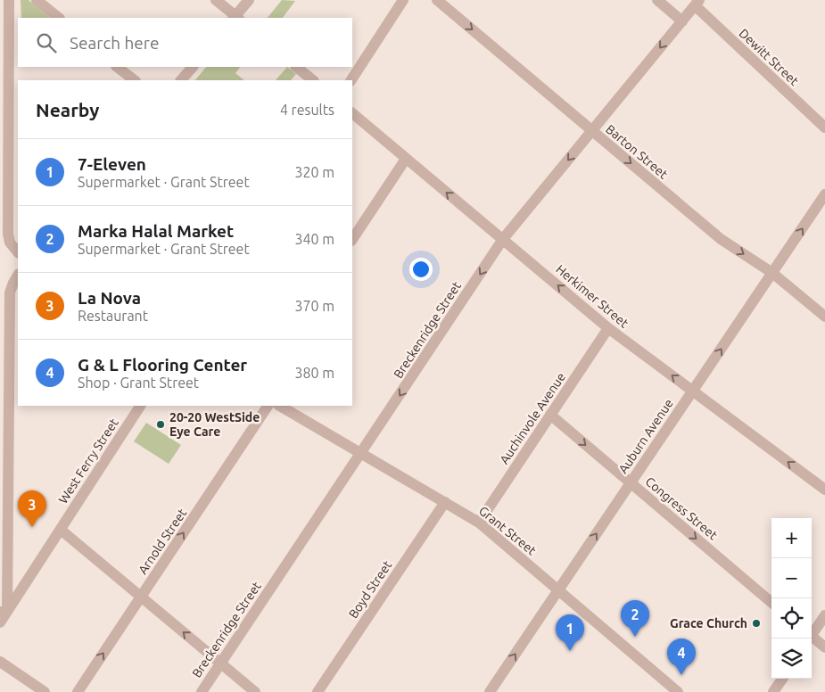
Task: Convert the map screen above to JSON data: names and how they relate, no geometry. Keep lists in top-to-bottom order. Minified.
{"streets":{"street":["Dewitt Street","Barton Street","Herkimer Street","Breckenridge Street","Auchinvole Avenue","Auburn Avenue","West Ferry Street","Congress Street","Grant Street","Arnold Street","Boyd Street"]},"crossings":[["Dewitt Street","Breckenridge Street"],["Barton Street","Breckenridge Street"],["Barton Street","Auburn Avenue"],["Herkimer Street","Breckenridge Street"],["Herkimer Street","Auchinvole Avenue"],["Herkimer Street","Auburn Avenue"],["Breckenridge Street","Grant Street"],["Auchinvole Avenue","Congress Street"],["Auchinvole Avenue","Grant Street"],["Auburn Avenue","Congress Street"],["Auburn Avenue","Grant Street"],["Grant Street","Boyd Street"]],"one_way":["Barton Street","Herkimer Street","Breckenridge Street","Auburn Avenue","Congress Street","Arnold Street"],"places":["20-20 WestSide Eye Care","Grace Church"],"page":{"search":"Search here","heading":["Nearby","4 results"],"list":[{"mark":"1","name":"7-Eleven","note":"Supermarket · Grant Street","value":"320 m"},{"mark":"2","name":"Marka Halal Market","note":"Supermarket · Grant Street","value":"340 m"},{"mark":"3","name":"La Nova","note":"Restaurant","value":"370 m"},{"mark":"4","name":"G & L Flooring Center","note":"Shop · Grant Street","value":"380 m"}],"pins":["3","2","1","4"],"map_buttons":["+","−"]}}
